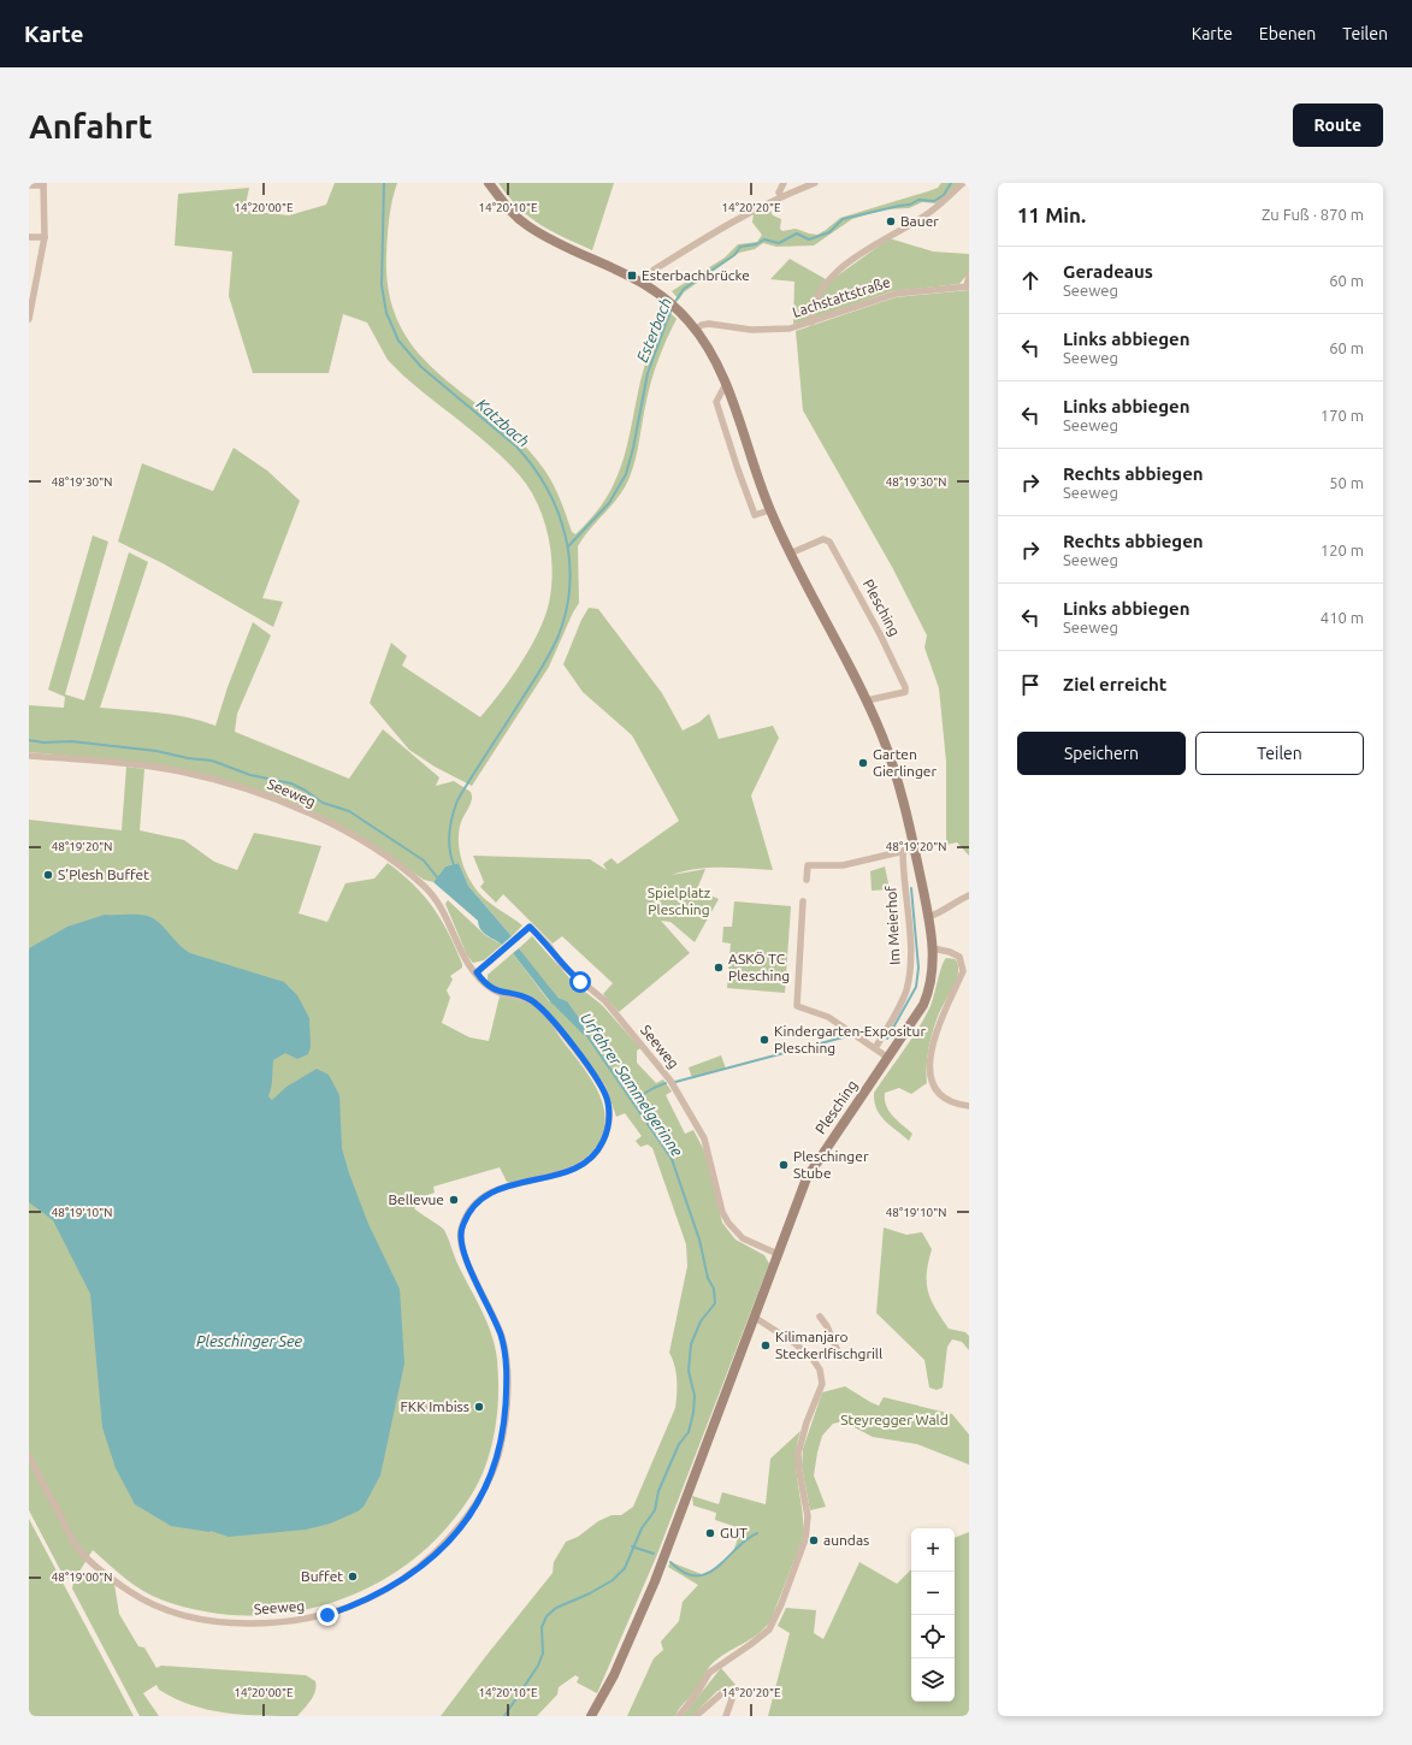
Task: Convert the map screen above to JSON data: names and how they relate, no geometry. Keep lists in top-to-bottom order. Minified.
{"streets":{"main road":["Plesching"],"street":["Lachstattstraße","Seeweg","Im Meierhof"]},"crossings":[["Lachstattstraße","Plesching"],["Plesching","Seeweg"]],"water":["Esterbach","Katzbach","Urfahrer Sammelgerinne","Pleschinger See"],"parks":["Spielplatz Plesching","Steyregger Wald"],"places":{"other":["Bauer","Garten Gierlinger","S'Plesh Buffet","ASKÖ TC Plesching","Kindergarten-Expositur Plesching","Pleschinger Stube","Bellevue","Kilimanjaro Steckerlfischgrill","FKK Imbiss","GUT","aundas","Buffet"],"transit":["Esterbachbrücke"]},"page":{"header":"Karte","nav":["Karte","Ebenen","Teilen"],"buttons":["Route",["Speichern","Teilen"]],"title":"Anfahrt","heading":["11 Min.","Zu Fuß · 870 m"],"list":[["Geradeaus","Seeweg","60 m"],["Links abbiegen","Seeweg","60 m"],["Links abbiegen","Seeweg","170 m"],["Rechts abbiegen","Seeweg","50 m"],["Rechts abbiegen","Seeweg","120 m"],["Links abbiegen","Seeweg","410 m"],"Ziel erreicht"],"map_buttons":["+","−"]},"coordinates":["14°20'00\"E","14°20'10\"E","14°20'20\"E","48°19'30\"N","48°19'20\"N","48°19'10\"N","48°19'00\"N"]}
